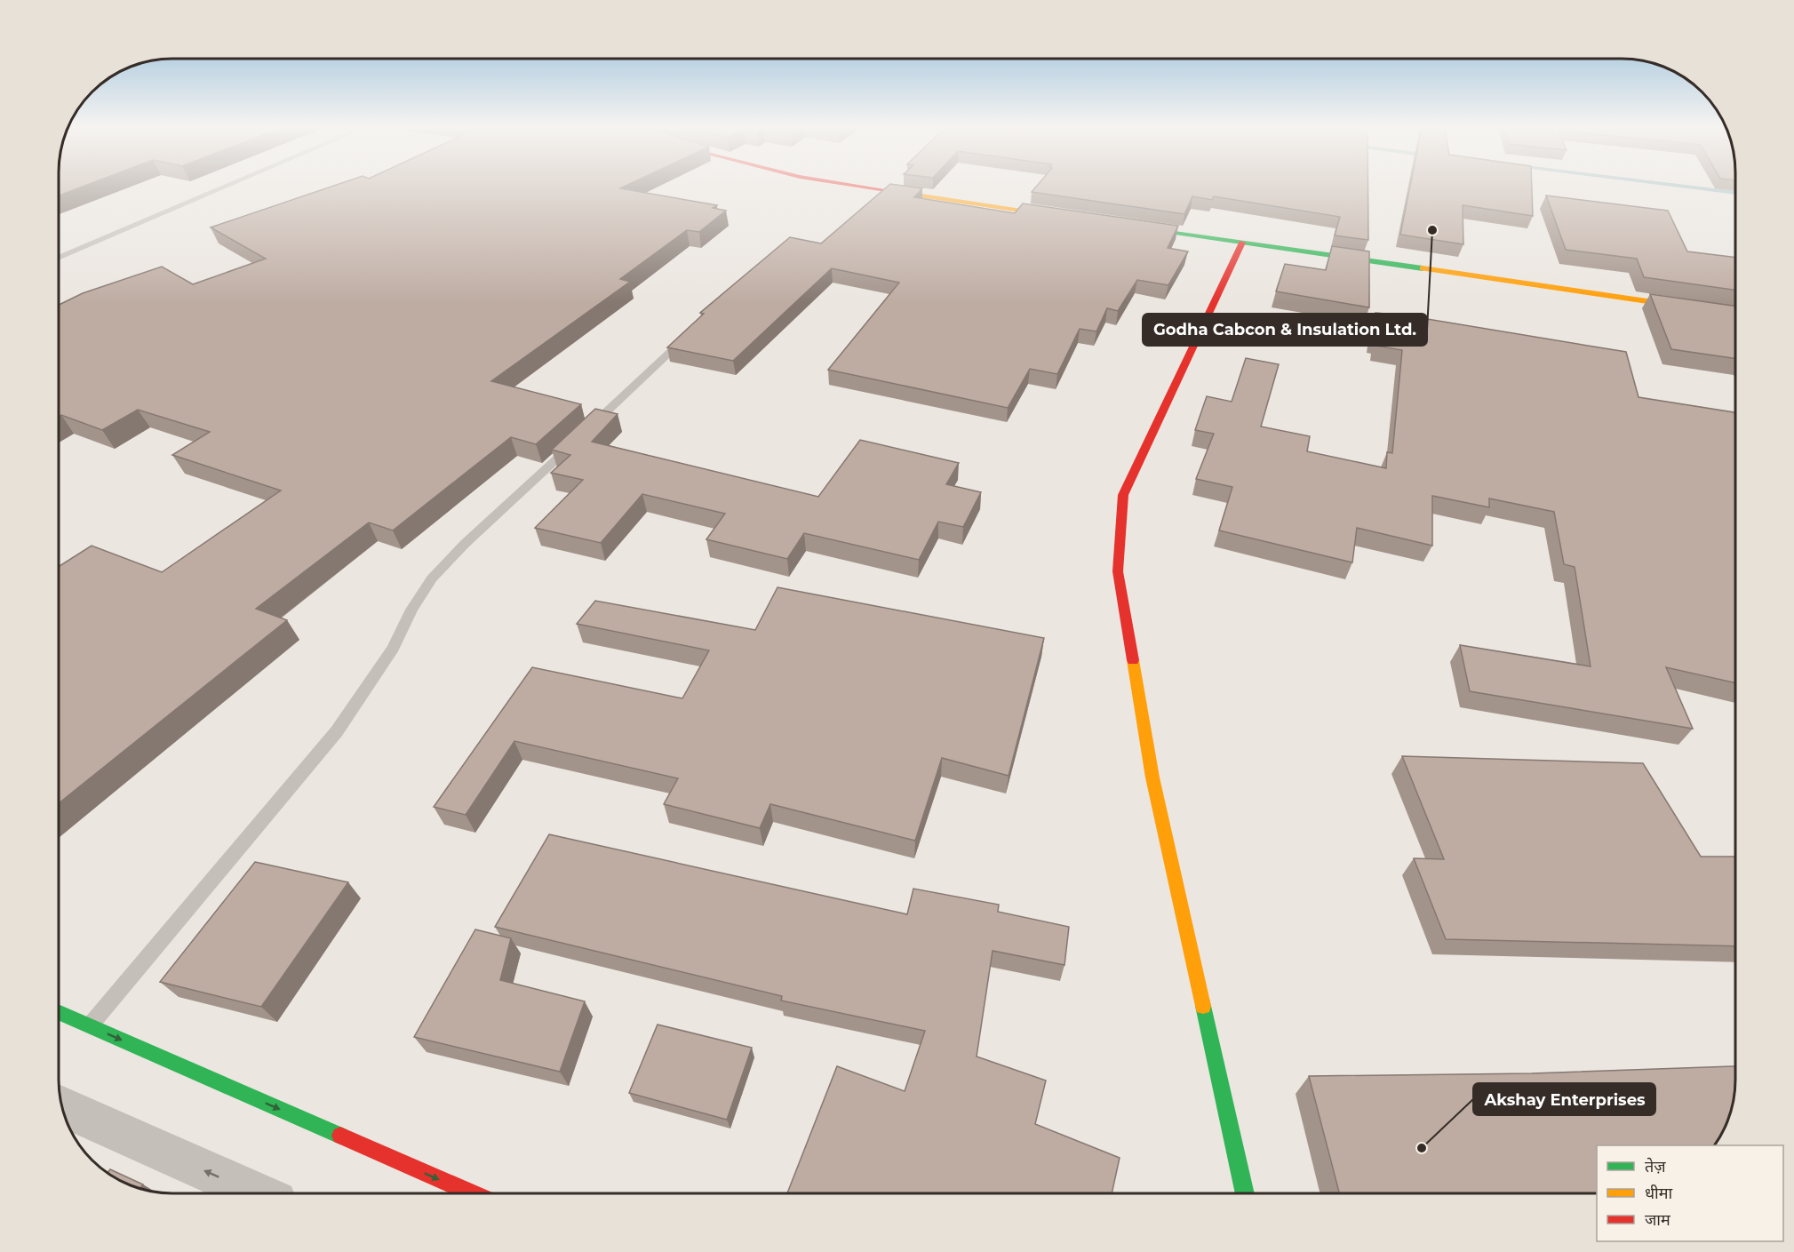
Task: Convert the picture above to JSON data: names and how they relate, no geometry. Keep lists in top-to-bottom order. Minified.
{"places":["Godha Cabcon & Insulation Ltd.","Akshay Enterprises"],"legend":["तेज़","धीमा","जाम"]}
